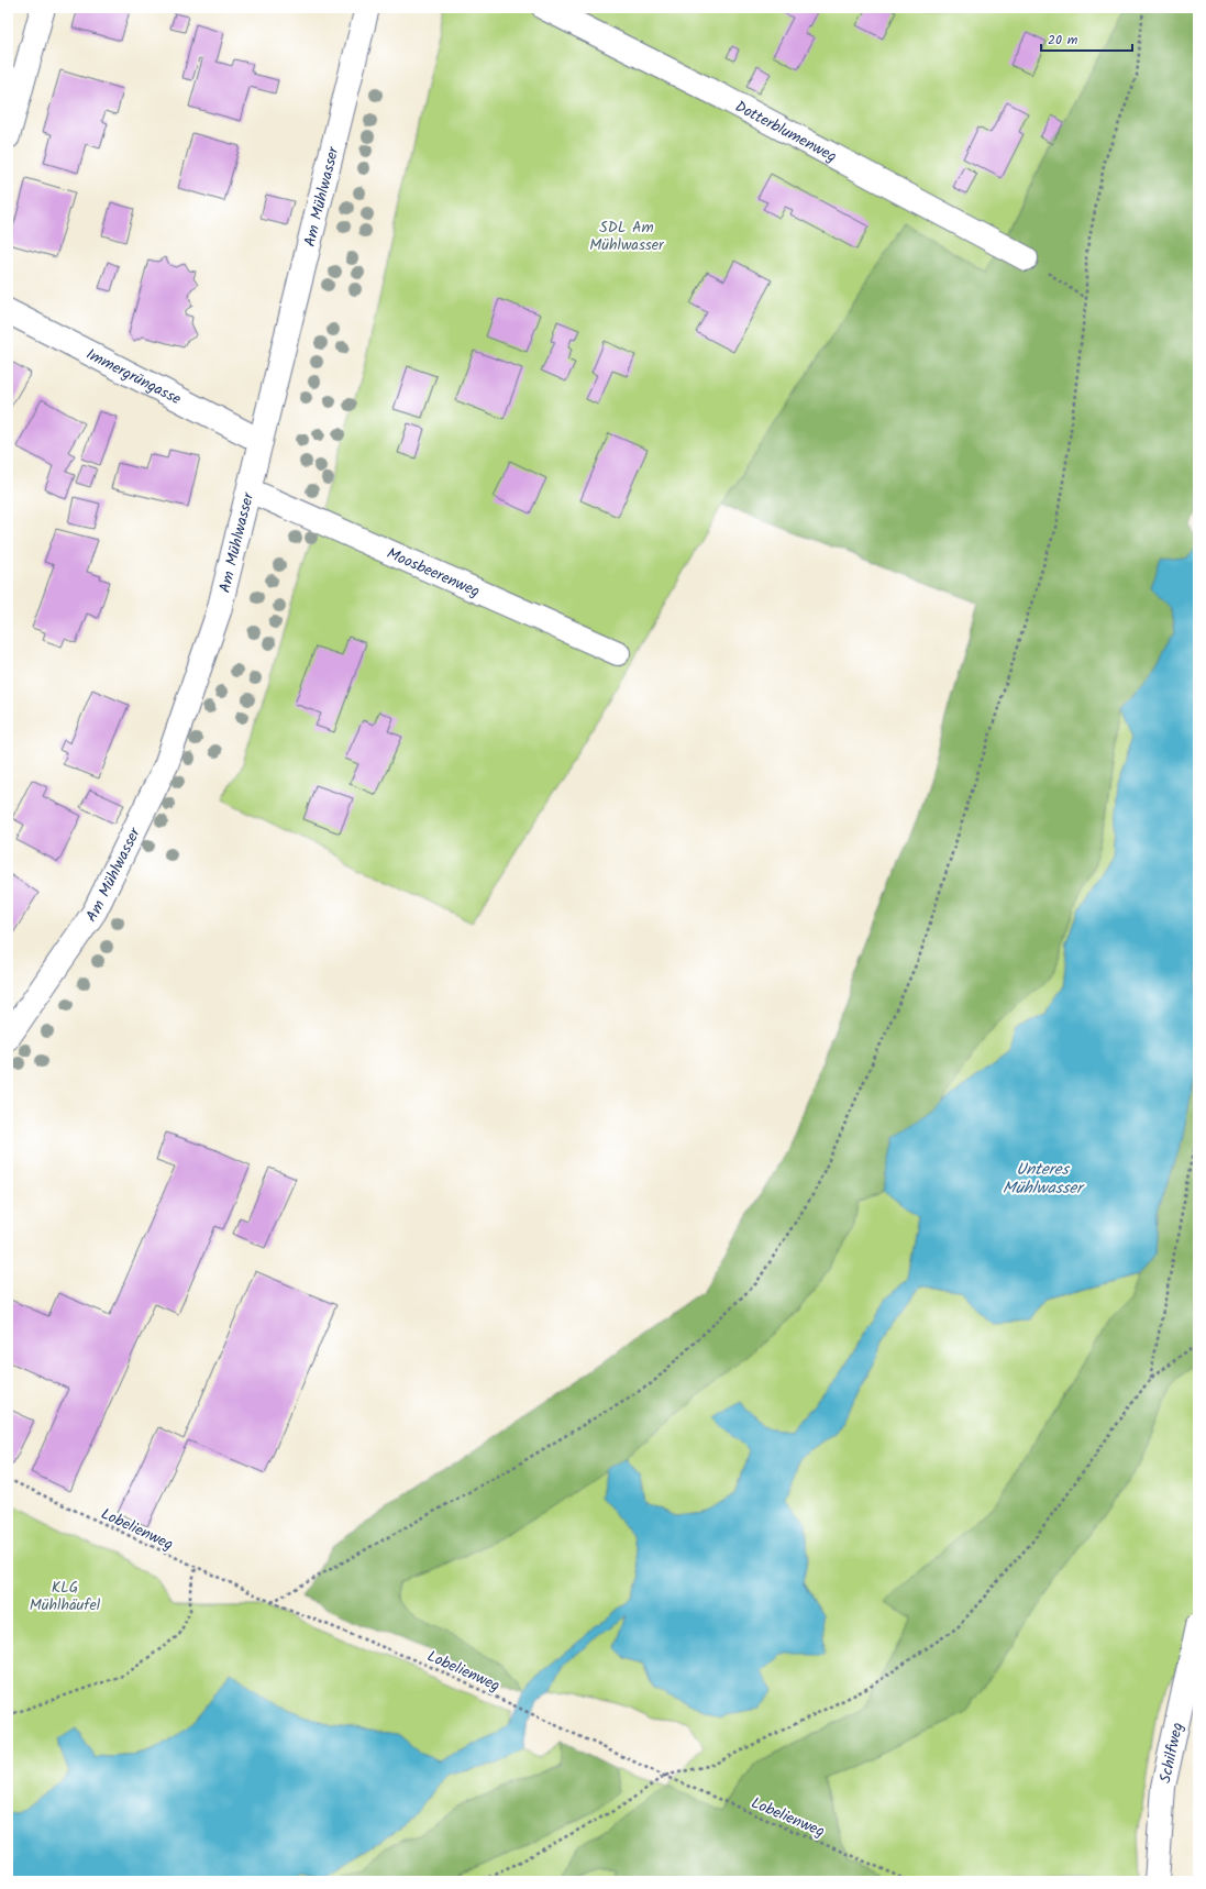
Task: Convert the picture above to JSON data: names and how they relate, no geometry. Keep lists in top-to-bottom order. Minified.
{"streets":{"street":["Dotterblumenweg","Am Mühlwasser","Immergrüngasse","Moosbeerenweg","Schilfweg"],"path":["Lobelienweg"]},"crossings":[["Am Mühlwasser","Immergrüngasse"],["Am Mühlwasser","Moosbeerenweg"]],"water":["Unteres Mühlwasser"],"parks":["SDL Am Mühlwasser","KLG Mühlhäufel"],"scale_bar":"20 m"}
